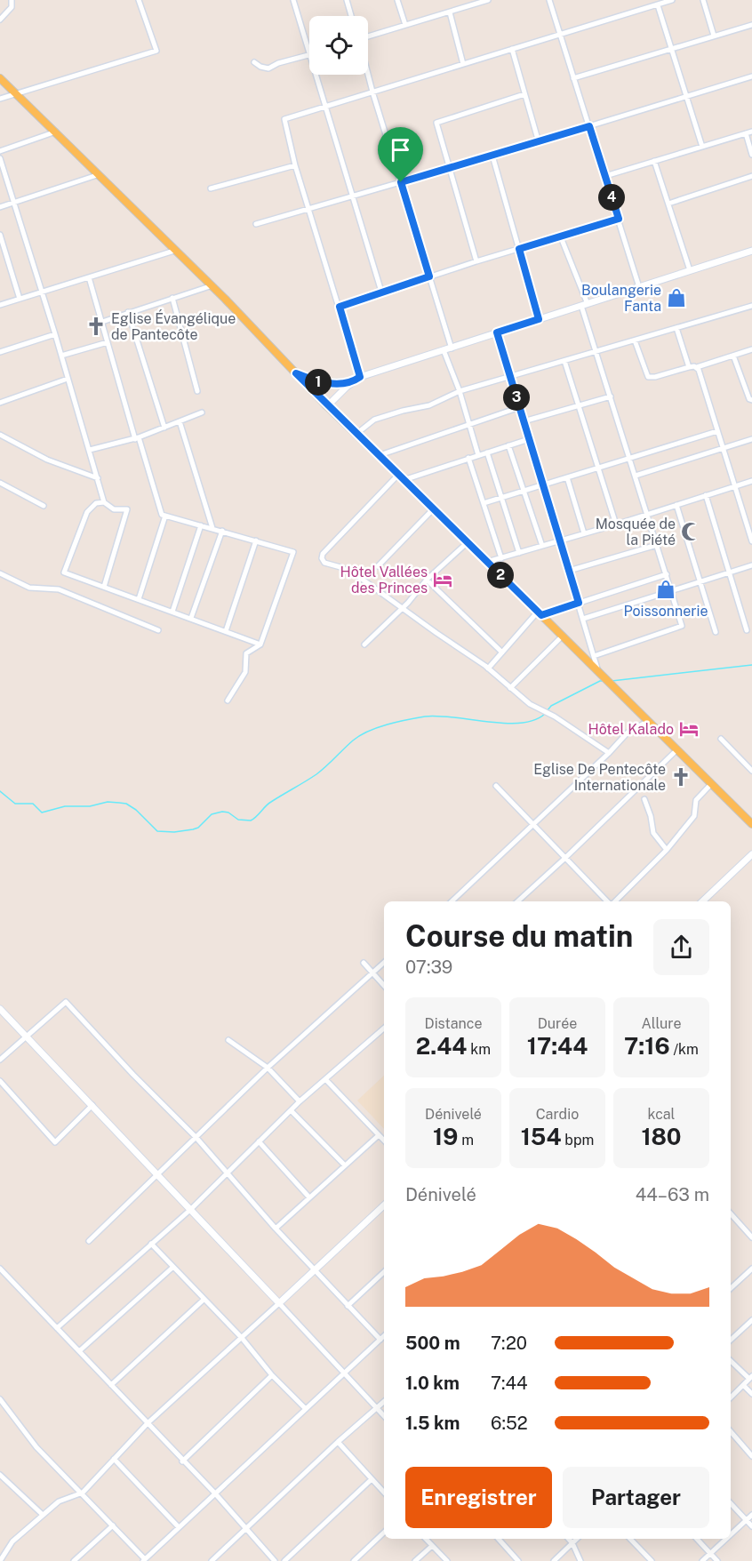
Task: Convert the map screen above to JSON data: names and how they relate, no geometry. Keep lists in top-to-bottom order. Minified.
{"places":{"shop":["Boulangerie Fanta","Poissonnerie"],"church":["Eglise Évangélique de Pantecôte","Eglise De Pentecôte Internationale"],"mosque":["Mosquée de la Piété"],"hotel":["Hôtel Vallées des Princes","Hôtel Kalado"]},"page":{"pins":["4","1","3","2"],"heading":["Course du matin","07:39"],"stats":[["Distance","2.44 km"],["Durée","17:44"],["Allure","7:16 /km"],["Dénivelé","19 m"],["Cardio","154 bpm"],["kcal","180"]],"chart":["Dénivelé","44–63 m"],"list":[{"name":"500 m","note":"7:20"},{"name":"1.0 km","note":"7:44"},{"name":"1.5 km","note":"6:52"}],"buttons":["Enregistrer","Partager"]}}
